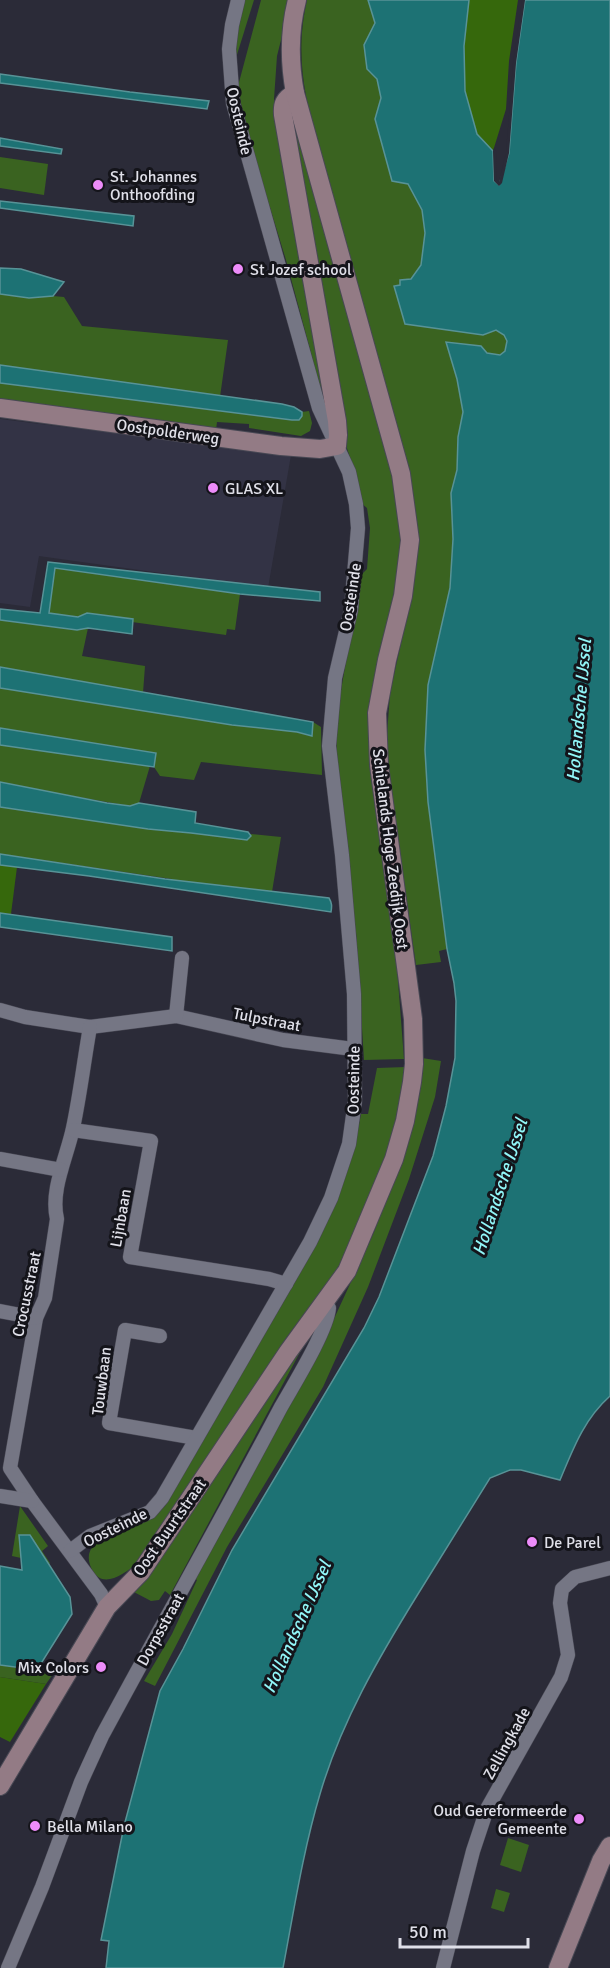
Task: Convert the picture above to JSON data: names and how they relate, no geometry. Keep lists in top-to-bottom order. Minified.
{"streets":{"street":["Oosteinde","Oostpolderweg","Schielands Hoge Zeedijk Oost","Tulpstraat","Lijnbaan","Crocusstraat","Touwbaan","Oost Buurtstraat","Dorpsstraat","Zellingkade"]},"crossings":[["Oosteinde","Oostpolderweg"],["Oosteinde","Schielands Hoge Zeedijk Oost"],["Oosteinde","Tulpstraat"],["Oosteinde","Lijnbaan"],["Oosteinde","Crocusstraat"],["Oosteinde","Touwbaan"],["Oosteinde","Oost Buurtstraat"],["Schielands Hoge Zeedijk Oost","Oost Buurtstraat"],["Schielands Hoge Zeedijk Oost","Dorpsstraat"],["Tulpstraat","Crocusstraat"],["Lijnbaan","Crocusstraat"],["Oost Buurtstraat","Dorpsstraat"]],"water":["Hollandsche IJssel"],"places":["St. Johannes Onthoofding","St Jozef school","GLAS XL","De Parel","Mix Colors","Oud Gereformeerde Gemeente","Bella Milano"],"scale_bar":"50 m"}
